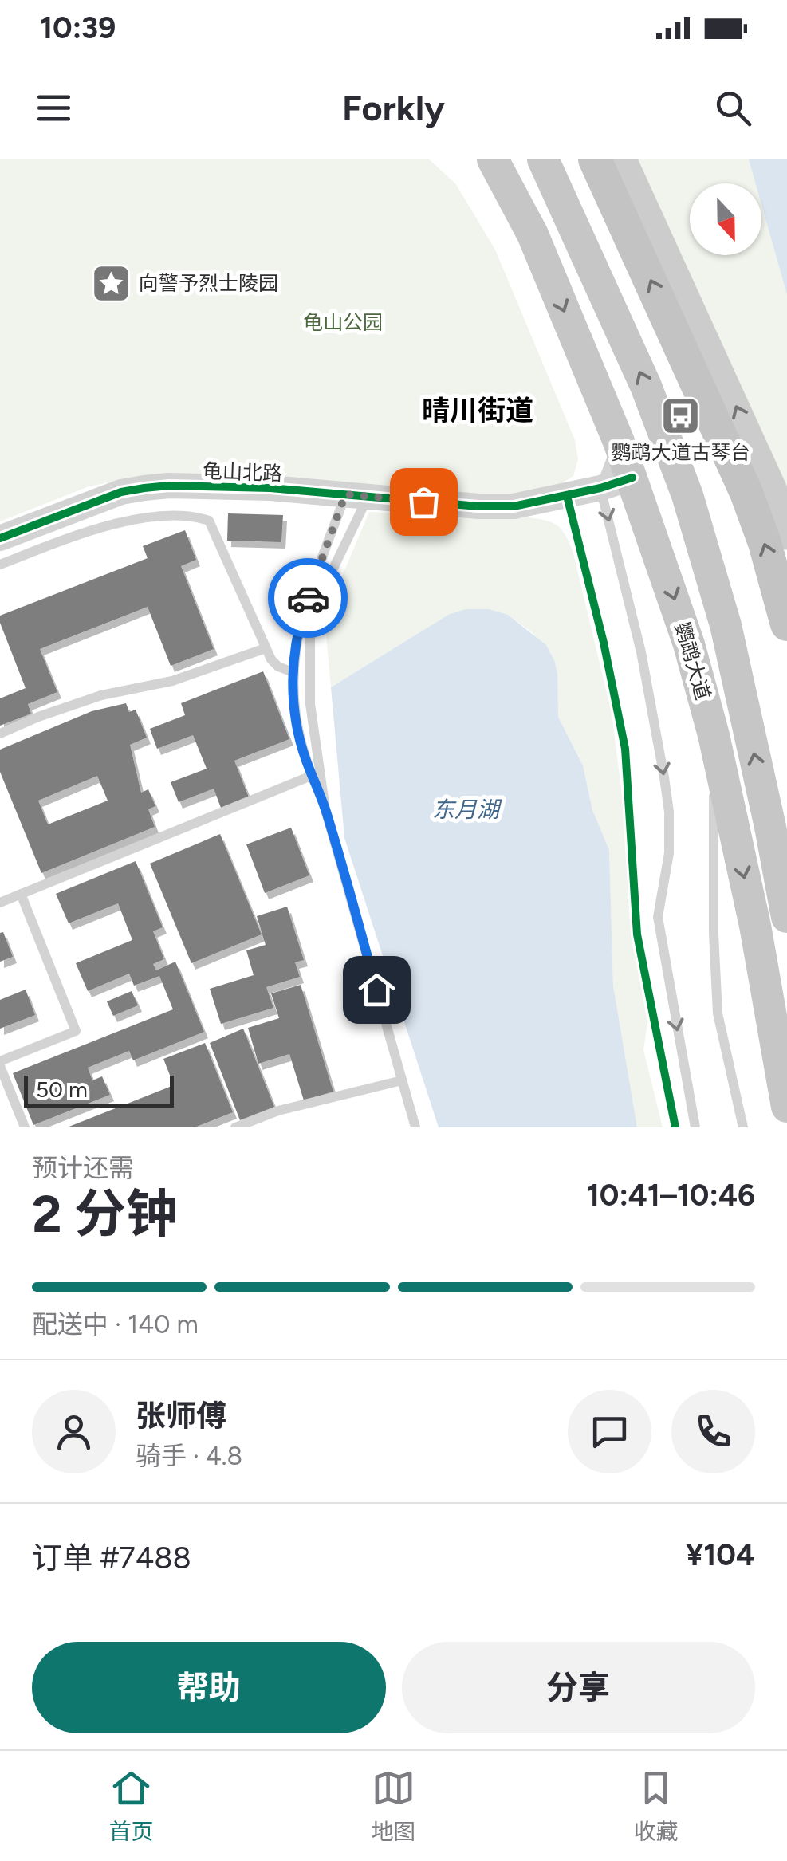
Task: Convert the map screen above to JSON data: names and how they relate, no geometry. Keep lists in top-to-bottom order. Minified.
{"streets":{"main road":["鹦鹉大道"],"street":["龟山北路"]},"crossings":[["龟山北路","鹦鹉大道"]],"districts":["晴川街道"],"water":["东月湖"],"parks":["龟山公园"],"places":{"place":["向警予烈士陵园"],"bus stop":["鹦鹉大道古琴台"]},"scale_bar":"50 m","north":"bottom","page":{"status":"10:39","header":"Forkly","scale":"50 m","heading":["2 分钟","预计还需","10:41–10:46"],"panel":["张师傅","骑手 · 4.8","订单 #7488","¥104"],"bar":"配送中 · 140 m","buttons":["帮助","分享"],"tabs":["首页","地图","收藏"]}}
